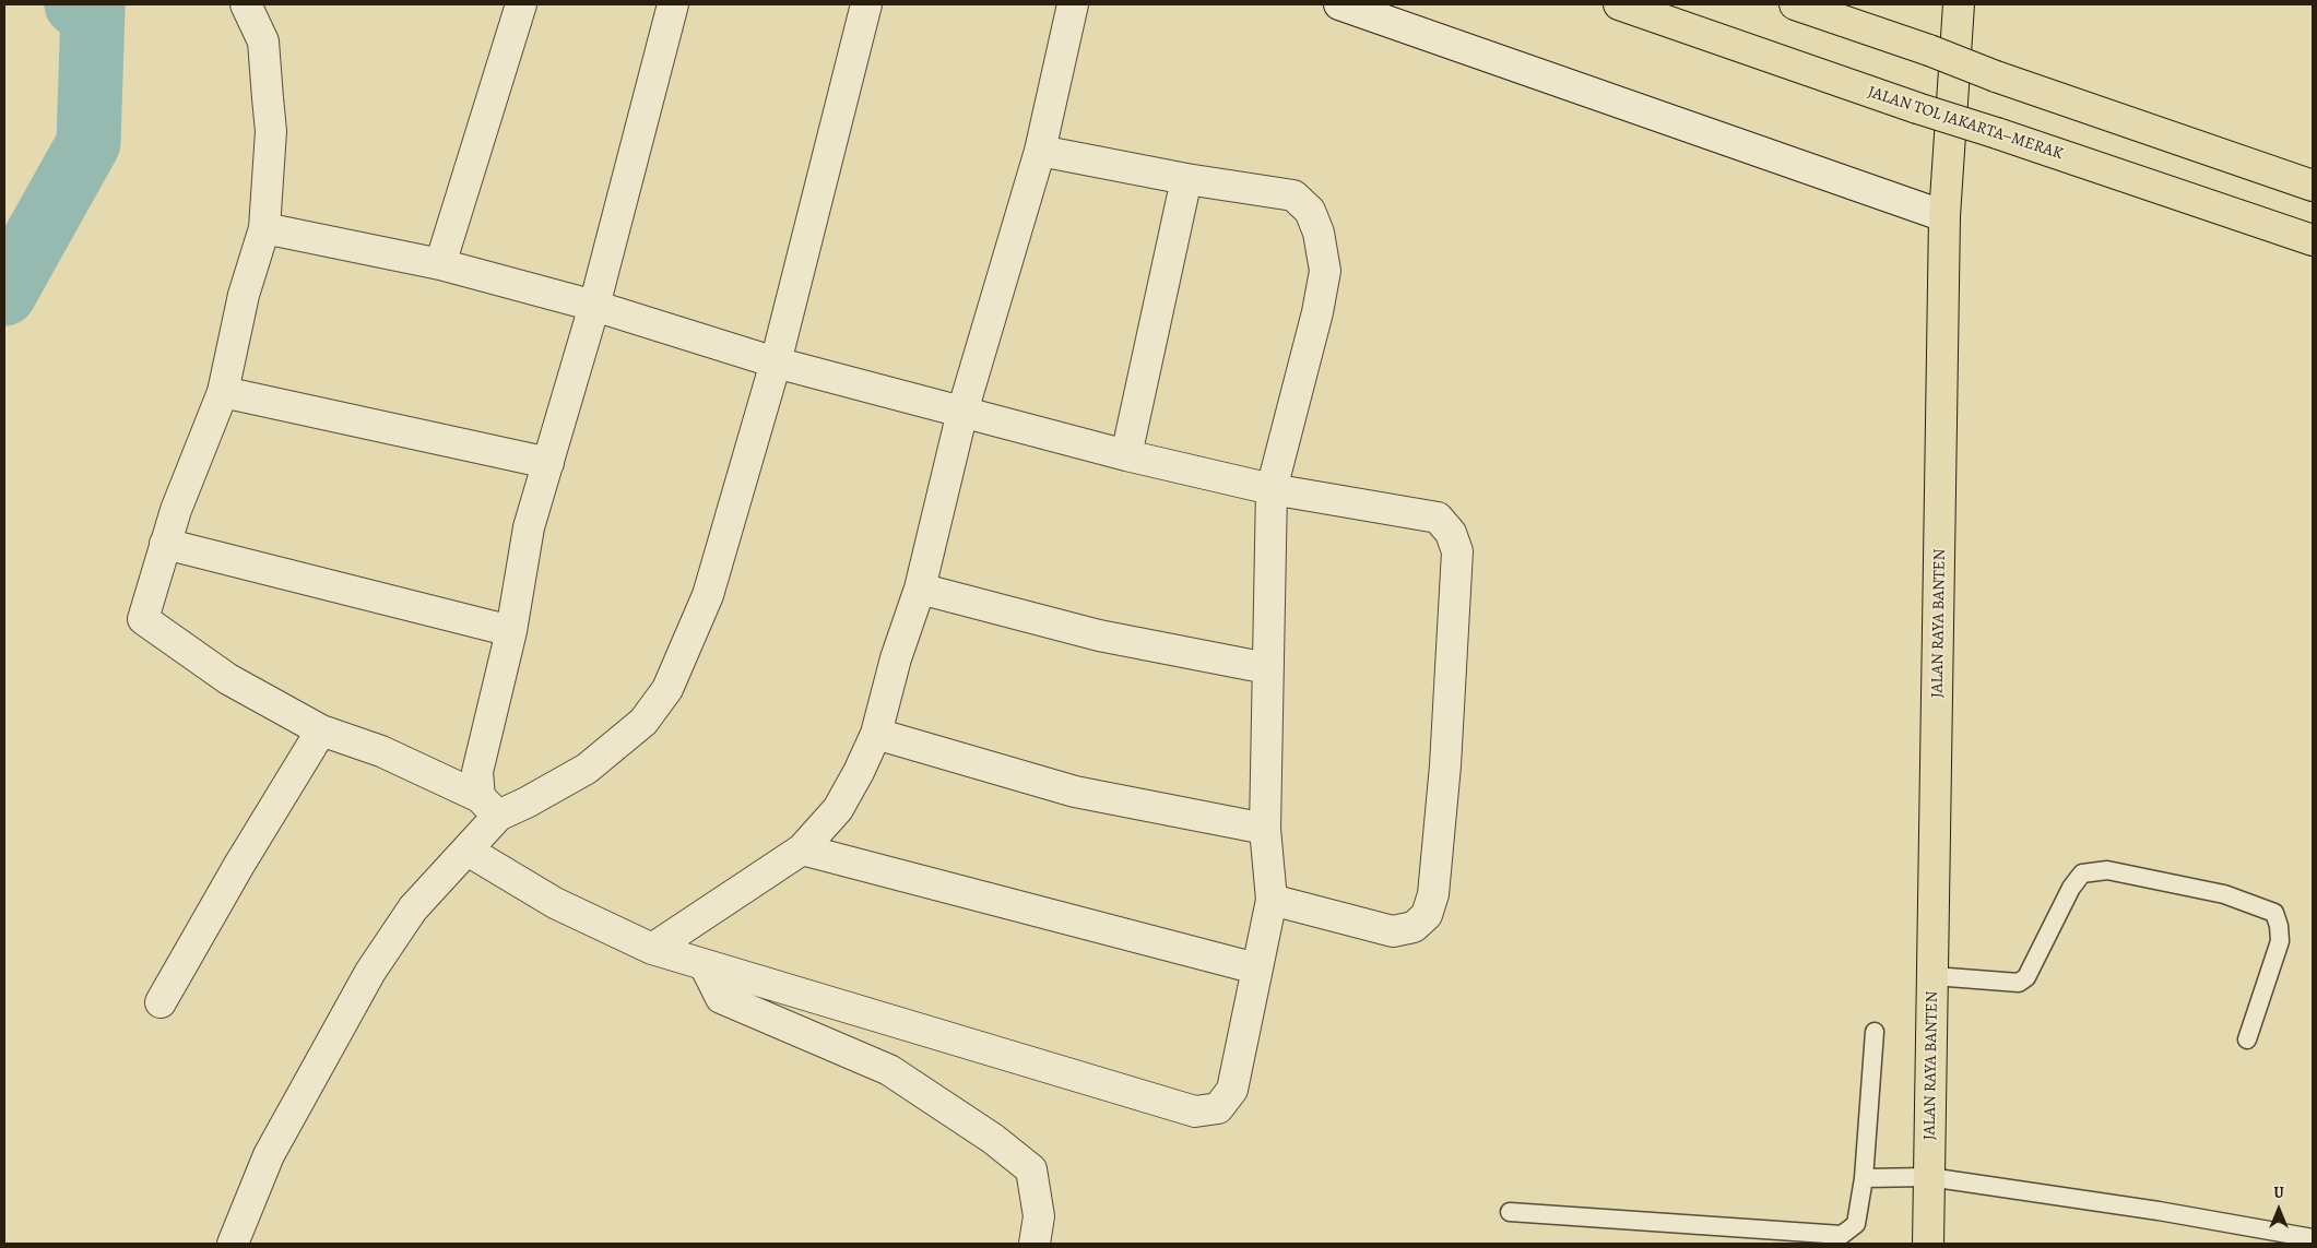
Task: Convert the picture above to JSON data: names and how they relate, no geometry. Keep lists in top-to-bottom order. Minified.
{"streets":{"main road":["JALAN TOL JAKARTA–MERAK","JALAN RAYA BANTEN"]},"north":"top"}
